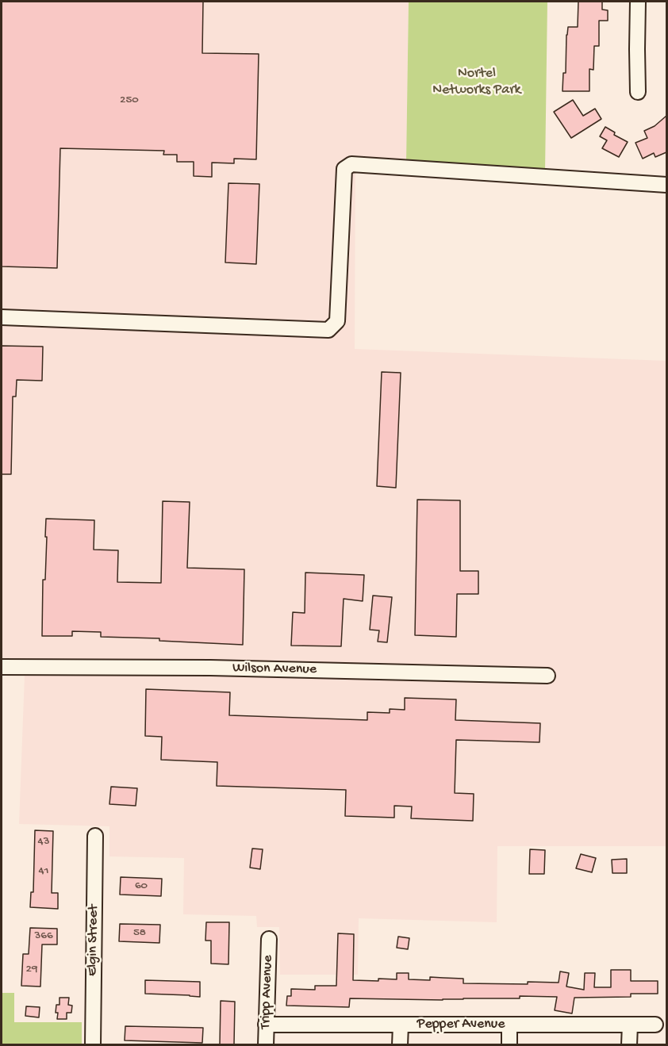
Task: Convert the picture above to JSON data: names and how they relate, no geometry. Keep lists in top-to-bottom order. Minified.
{"streets":{"street":["Wilson Avenue","Elgin Street","Tripp Avenue","Pepper Avenue"]},"crossings":[["Tripp Avenue","Pepper Avenue"]],"parks":["Nortel Networks Park"],"house_numbers":["250","43","41","60","58","366","29"]}
